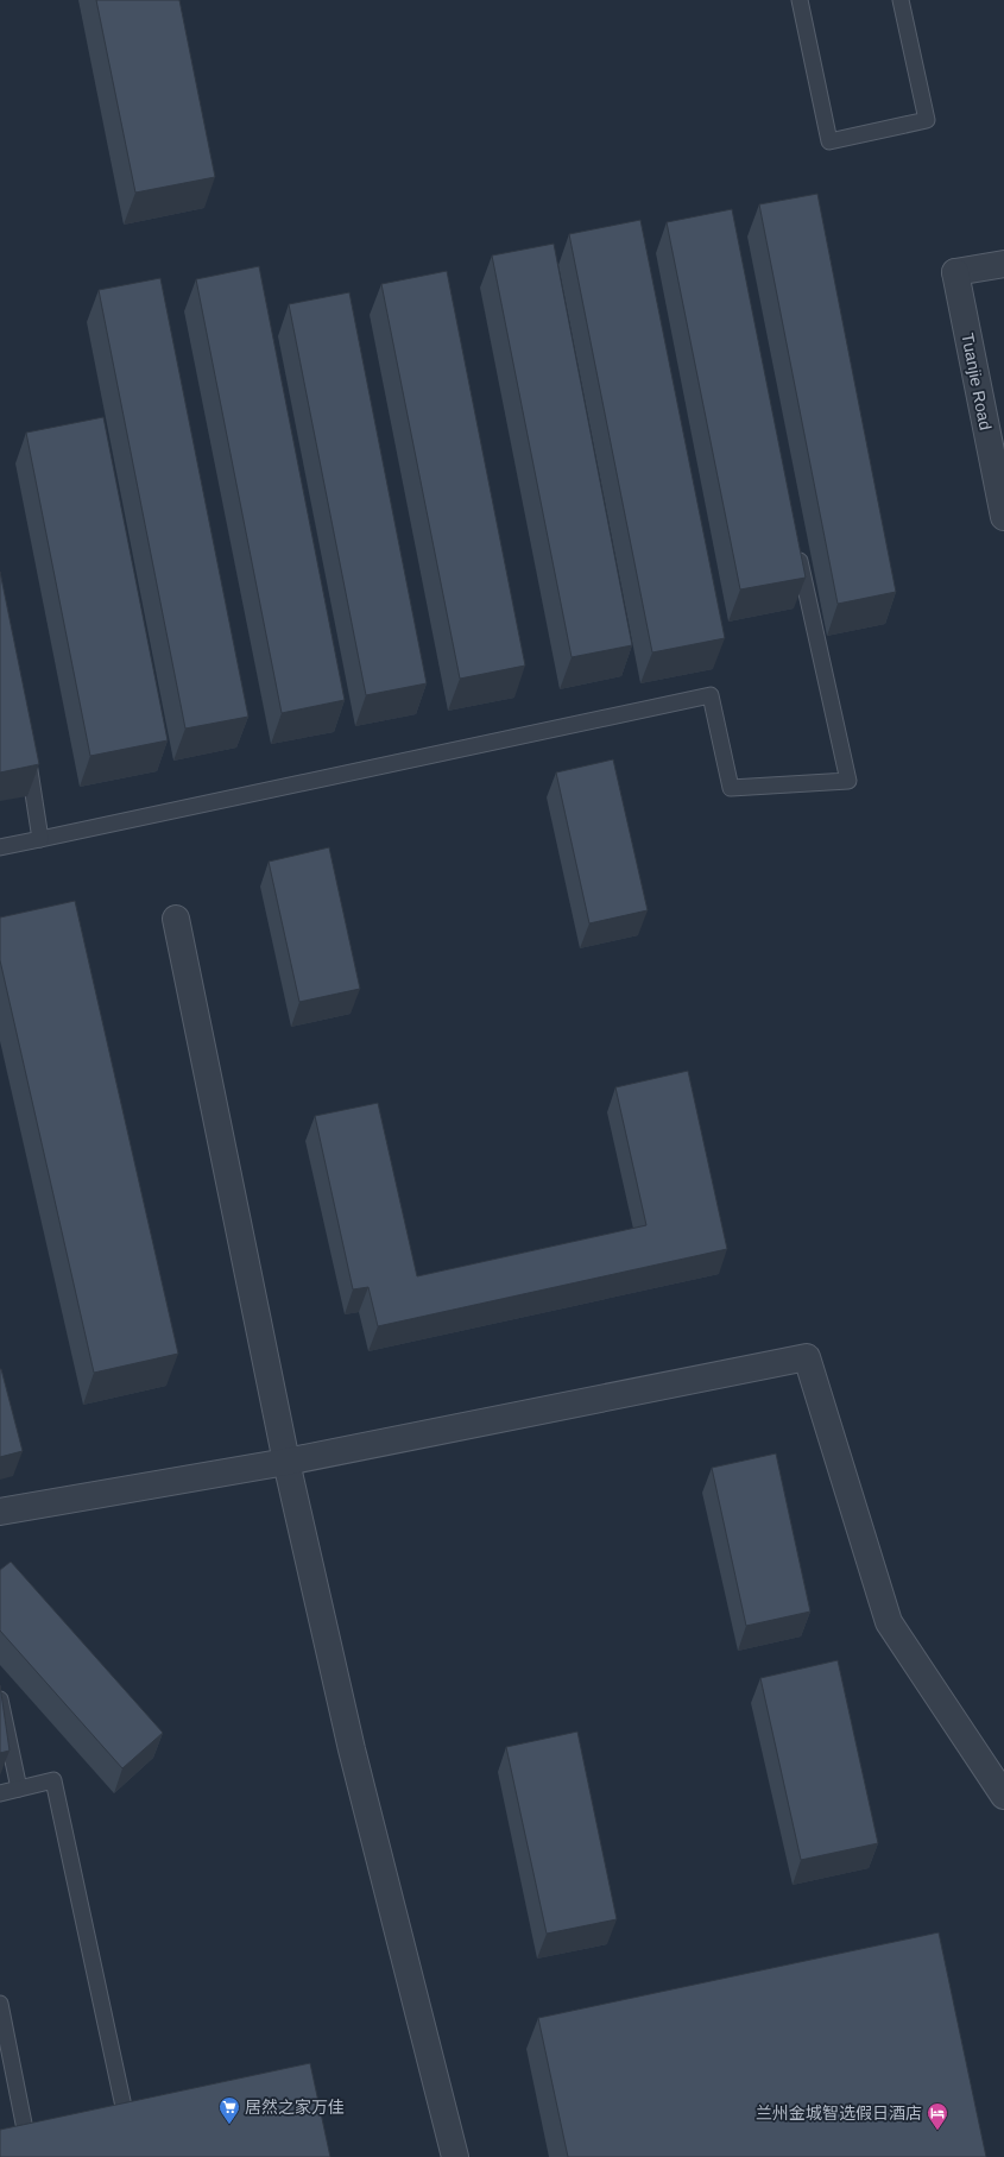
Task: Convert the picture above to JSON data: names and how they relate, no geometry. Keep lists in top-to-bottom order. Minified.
{"streets":{"street":["Tuanjie Road"]},"places":{"supermarket":["居然之家万佳"],"hotel":["兰州金城智选假日酒店"]}}
